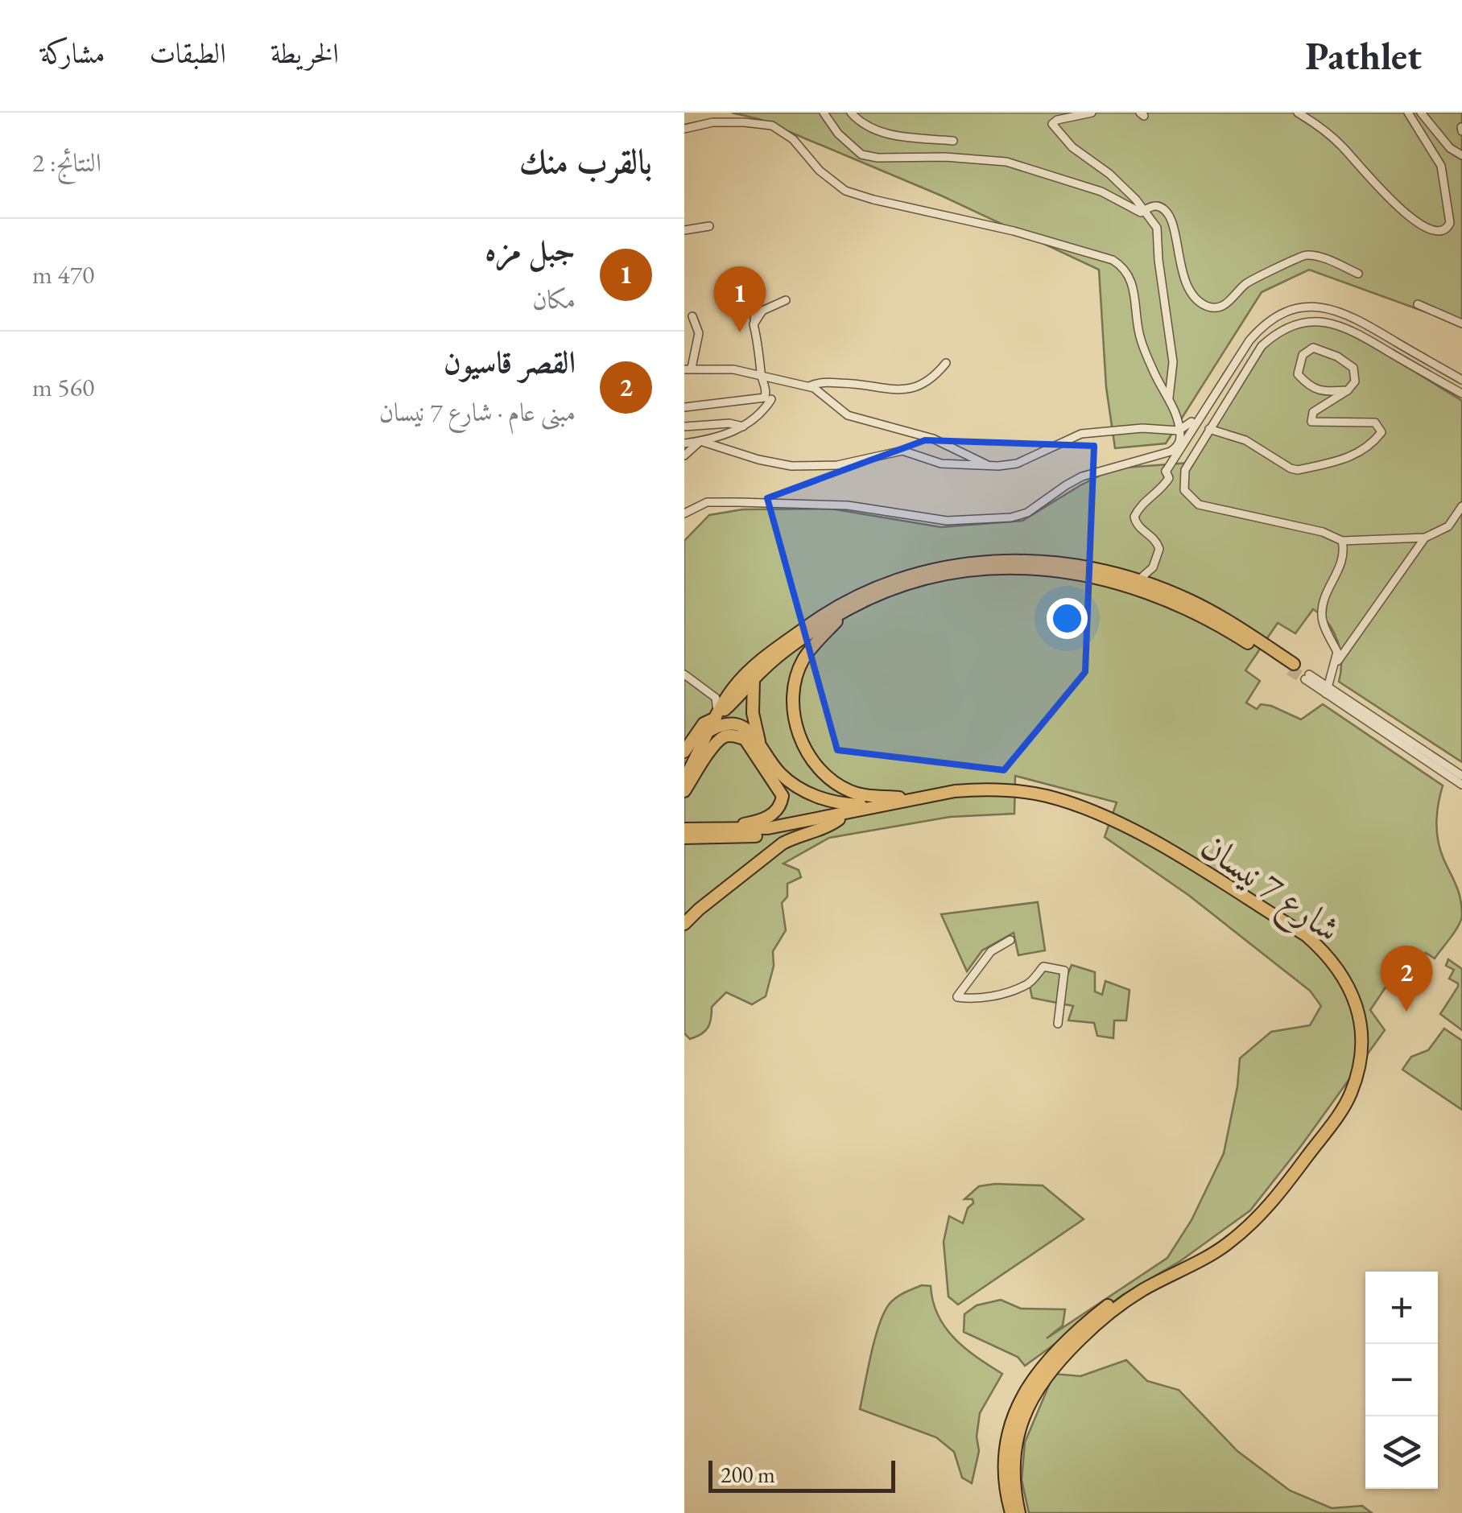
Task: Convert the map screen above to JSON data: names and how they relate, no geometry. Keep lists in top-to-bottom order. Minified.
{"streets":{"main road":["شارع 7 نيسان"]},"scale_bar":"200 m","page":{"header":"Pathlet","nav":["الخريطة","الطبقات","مشاركة"],"heading":["بالقرب منك","النتائج: 2"],"list":[{"mark":"1","name":"جبل مزه","note":"مكان","value":"470 m"},{"mark":"2","name":"القصر قاسيون","note":"مبنى عام · شارع 7 نيسان","value":"560 m"}],"pins":["1","2"],"map_buttons":["+","−"],"scale":"200 m"}}
